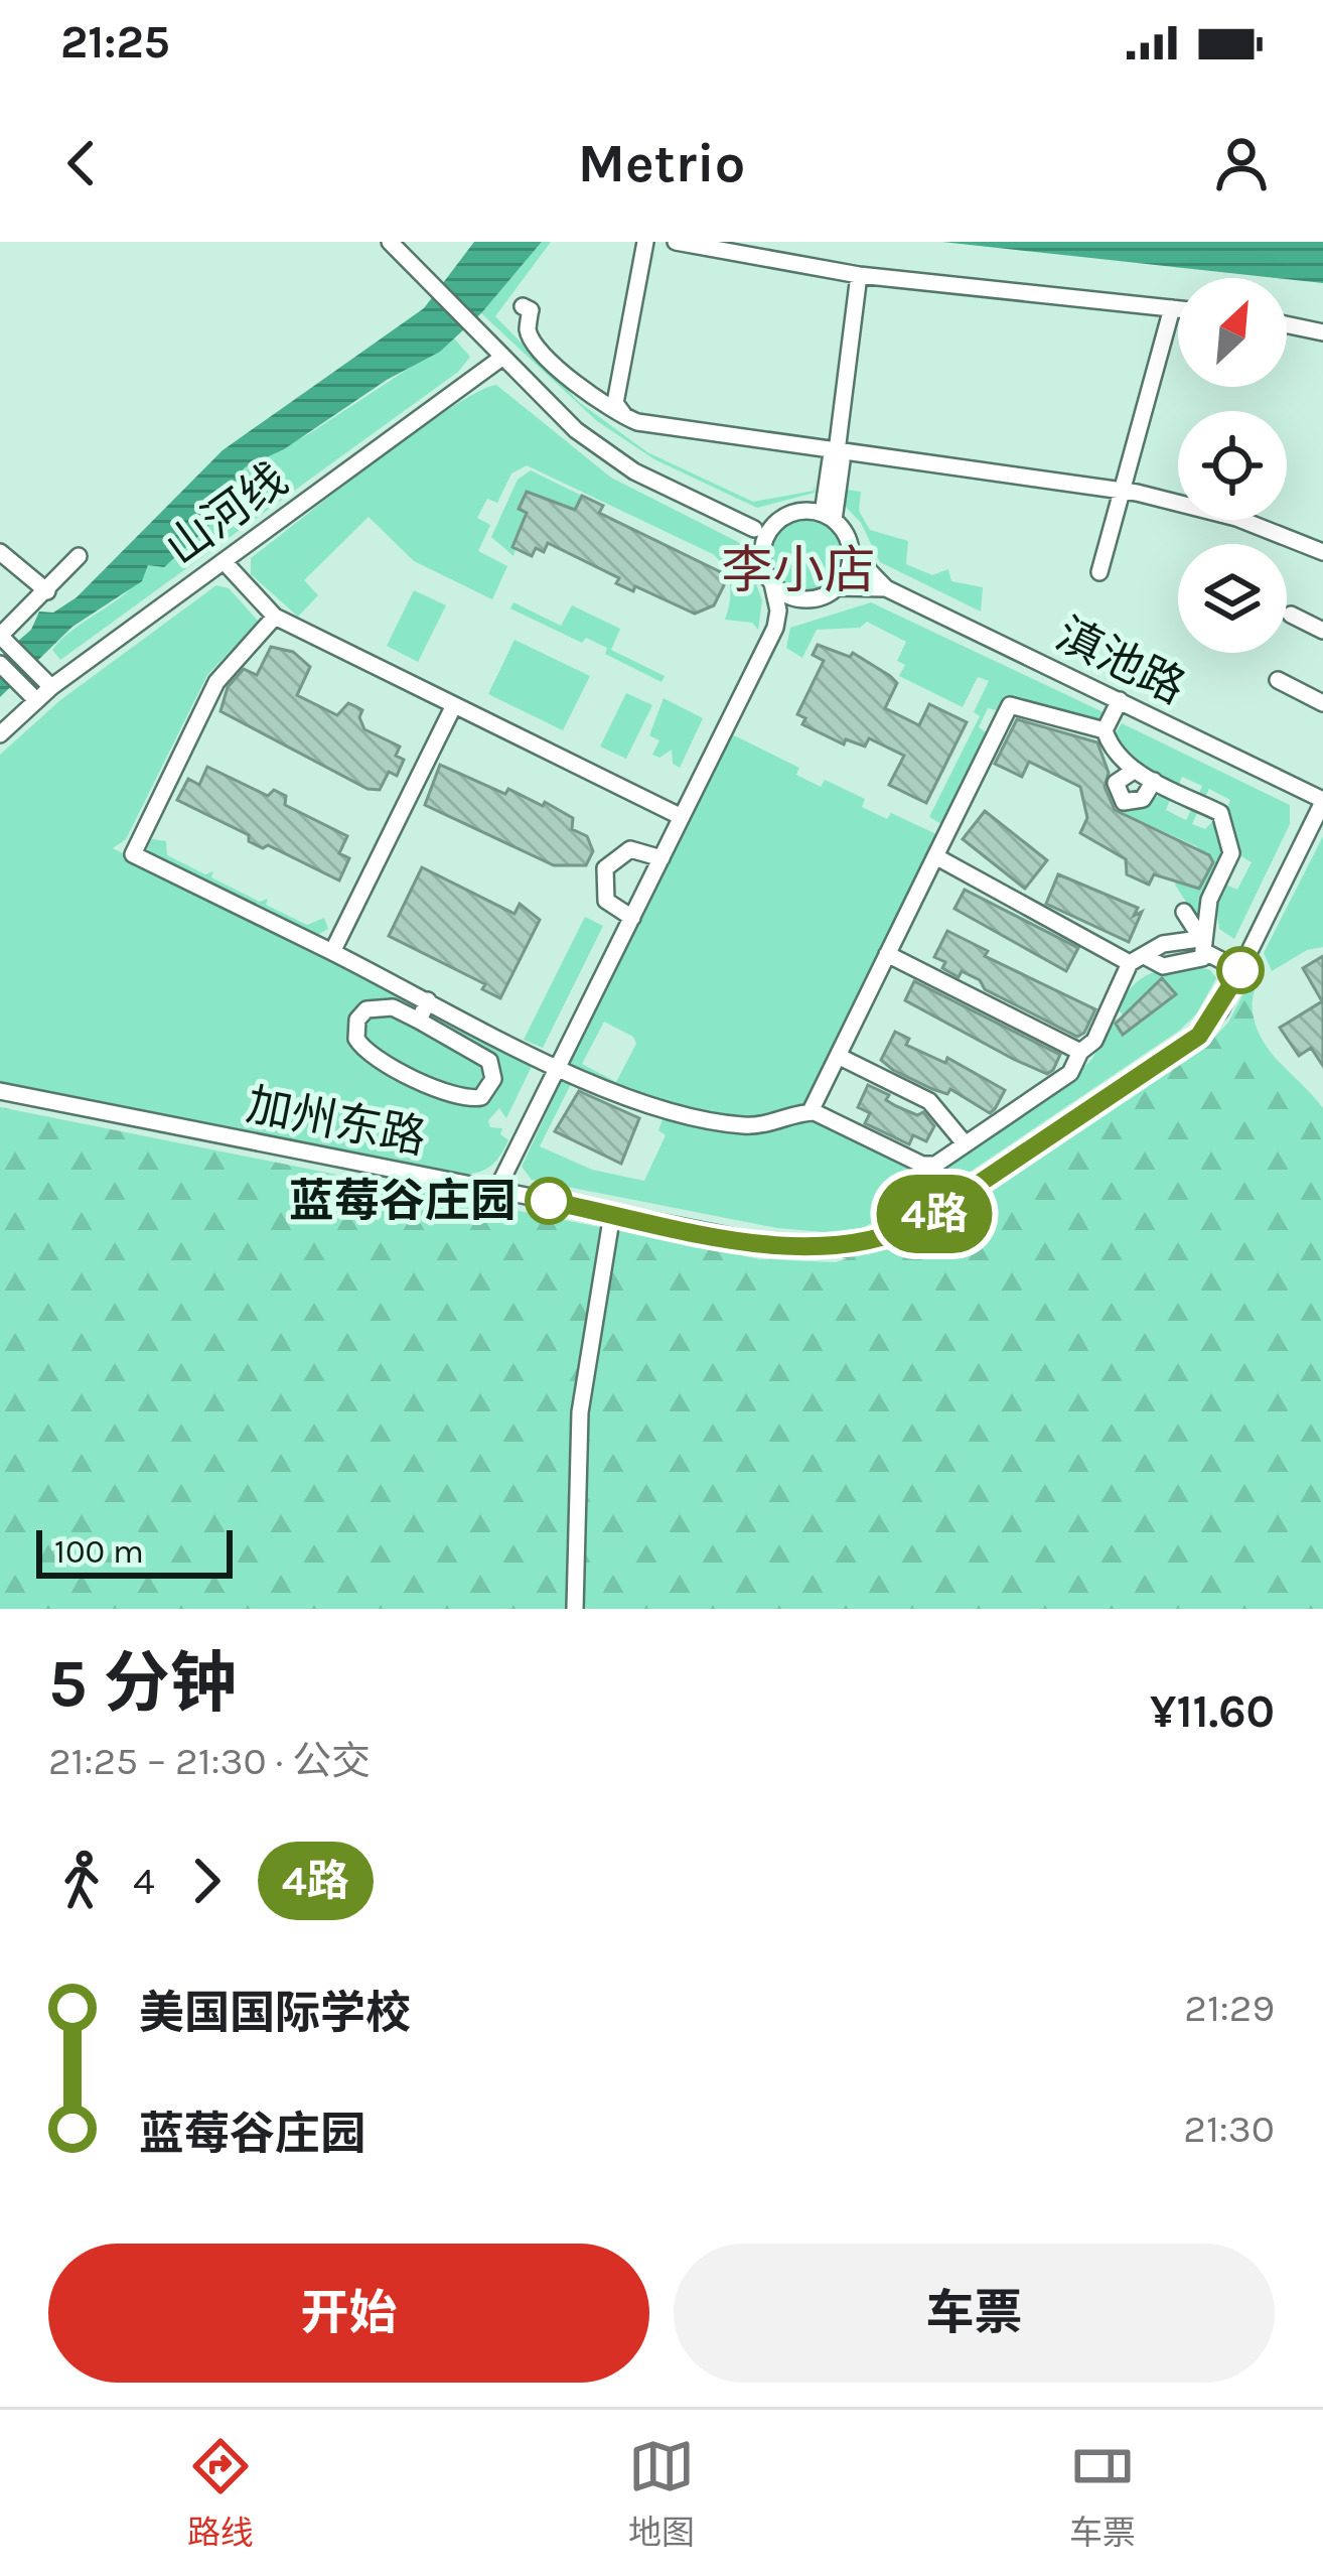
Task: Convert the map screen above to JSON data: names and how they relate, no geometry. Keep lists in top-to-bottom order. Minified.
{"streets":{"street":["山河线","滇池路","加州东路"]},"crossings":[["滇池路","加州东路"]],"districts":["李小店"],"places":["蓝莓谷庄园"],"lines":["bus line 4路"],"scale_bar":"100 m","north":"top right","page":{"status":"21:25","header":"Metrio","on_map":"4路","scale":"100 m","heading":["5 分钟","21:25 – 21:30 · 公交","¥11.60"],"legs":["4","4路"],"list":[{"name":"美国国际学校","value":"21:29"},{"name":"蓝莓谷庄园","value":"21:30"}],"buttons":["开始","车票"],"tabs":["路线","地图","车票"]}}
